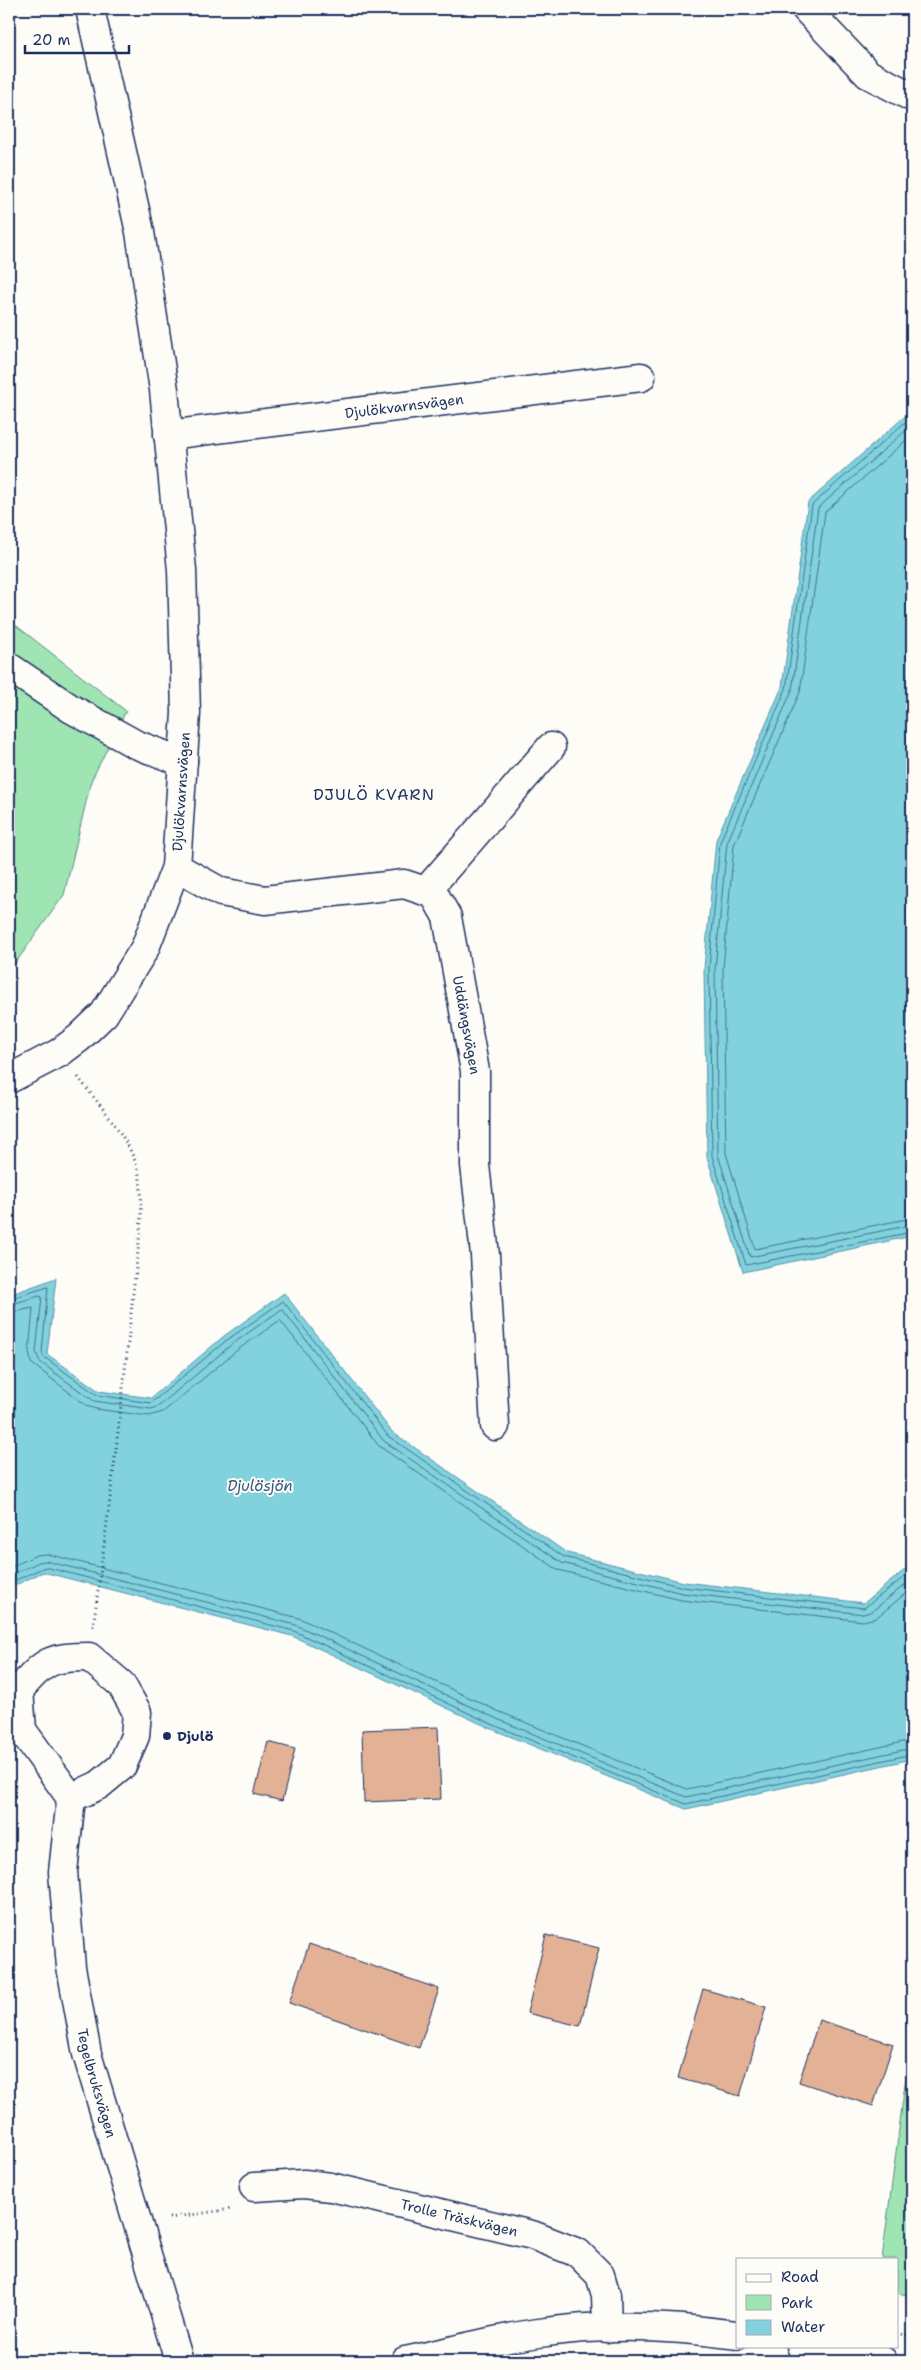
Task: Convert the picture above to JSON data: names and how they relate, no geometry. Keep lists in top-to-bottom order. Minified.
{"streets":{"street":["Djulökvarnsvägen","Uddängsvägen","Tegelbruksvägen","Trolle Träskvägen"]},"crossings":[["Djulökvarnsvägen","Uddängsvägen"]],"districts":["DJULÖ KVARN"],"water":["Djulösjön"],"places":["Djulö"],"legend":["Road","Park","Water"],"scale_bar":"20 m"}
